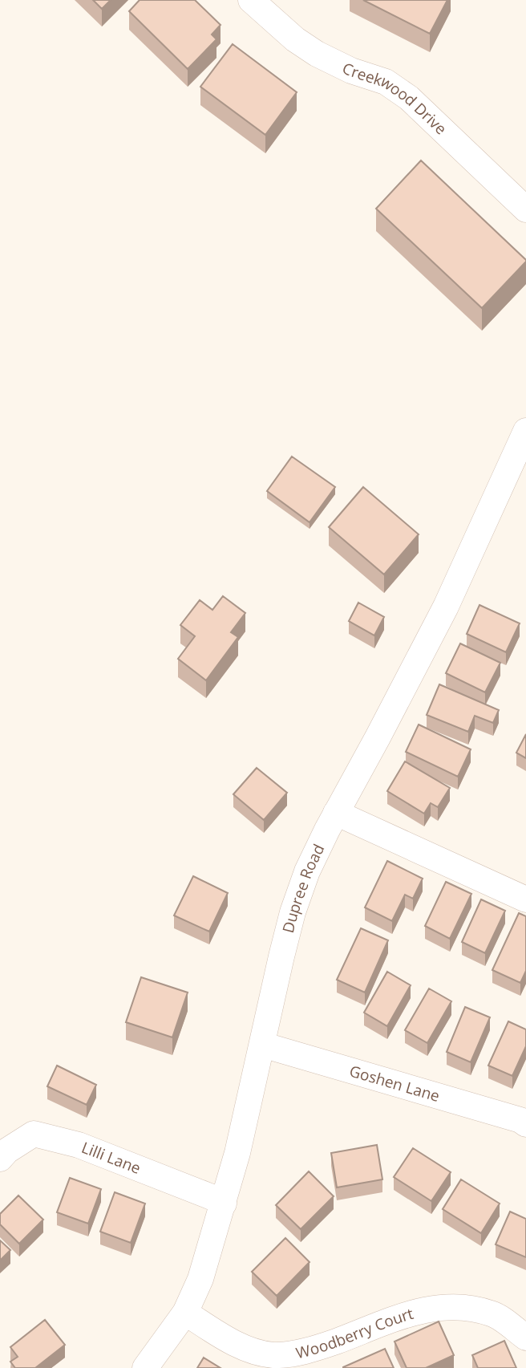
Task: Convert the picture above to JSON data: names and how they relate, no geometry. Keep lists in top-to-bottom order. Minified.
{"streets":{"street":["Creekwood Drive","Dupree Road","Goshen Lane","Lilli Lane","Woodberry Court"]},"crossings":[["Dupree Road","Goshen Lane"],["Dupree Road","Lilli Lane"],["Dupree Road","Woodberry Court"]]}
